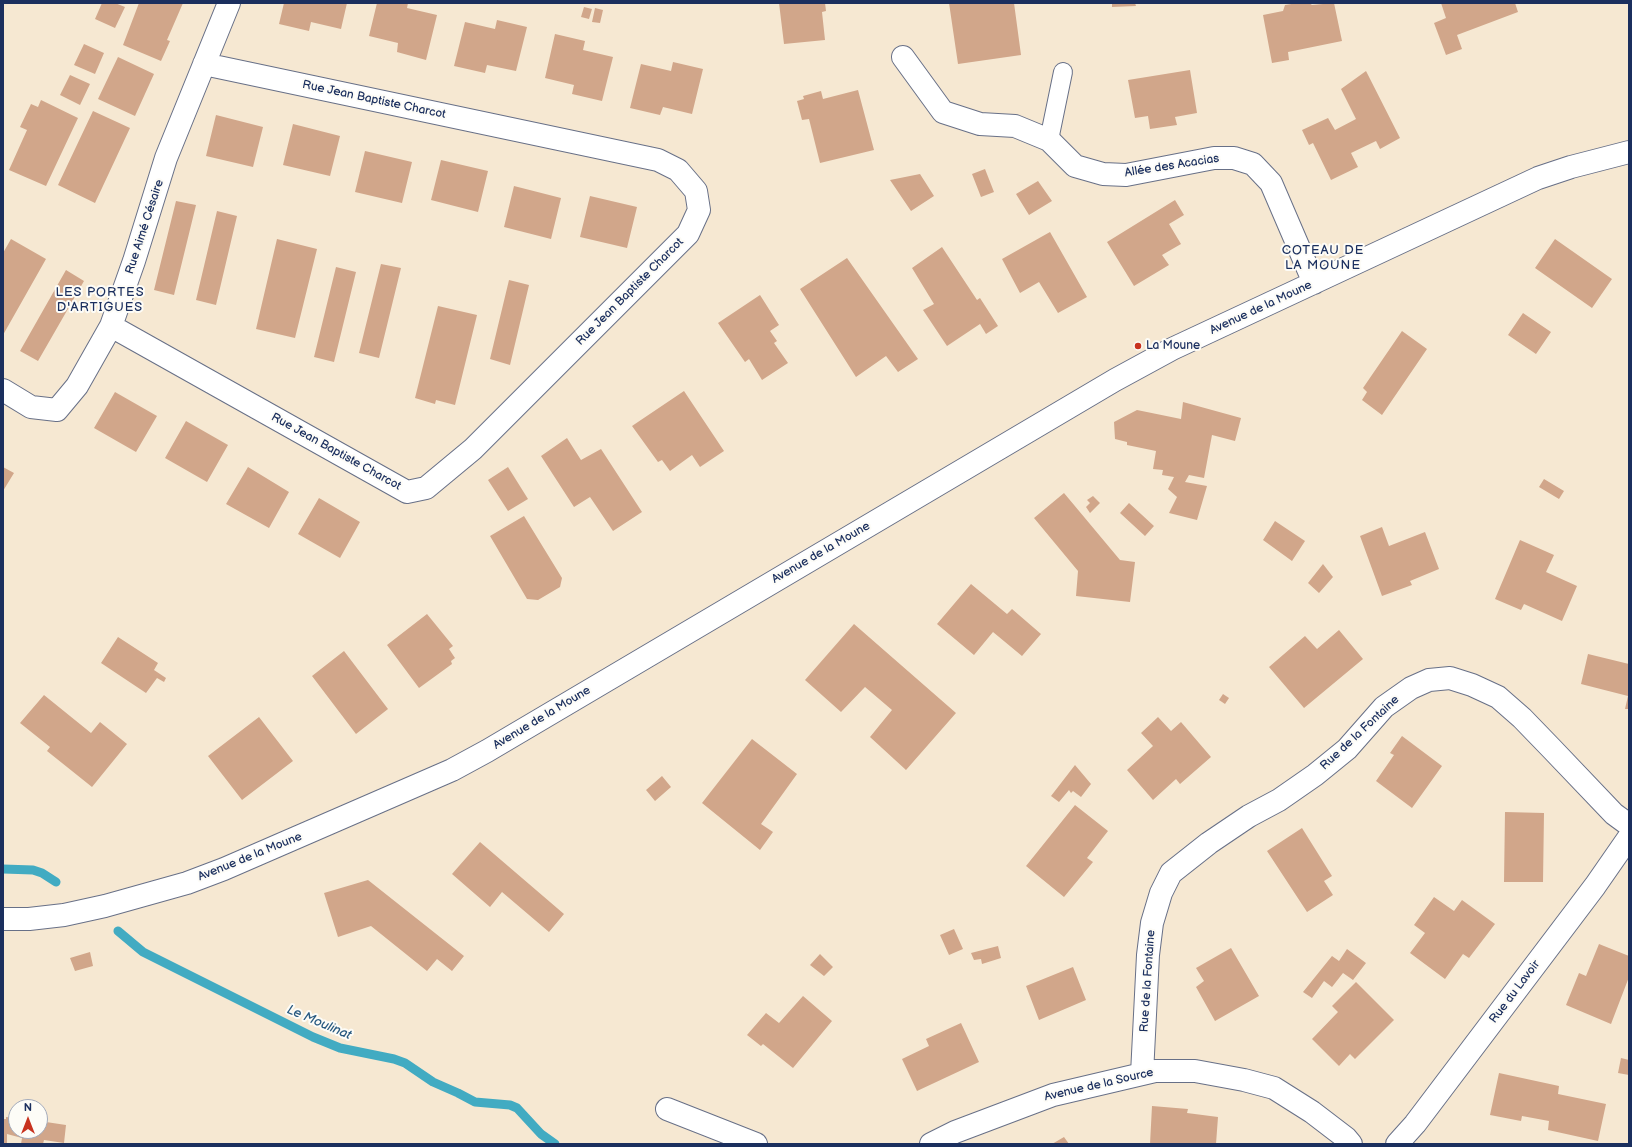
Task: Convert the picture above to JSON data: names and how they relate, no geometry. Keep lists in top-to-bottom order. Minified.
{"streets":{"street":["Rue Jean Baptiste Charcot","Allée des Acacias","Rue Aimé Césaire","Avenue de la Moune","Rue de la Fontaine","Rue du Lavoir","Avenue de la Source"]},"crossings":[["Rue Jean Baptiste Charcot","Rue Aimé Césaire"],["Allée des Acacias","Avenue de la Moune"],["Rue de la Fontaine","Avenue de la Source"]],"districts":["COTEAU DE LA MOUNE","LES PORTES D'ARTIGUES"],"water":["Le Moulinat"],"places":["La Moune"],"north":"top"}
